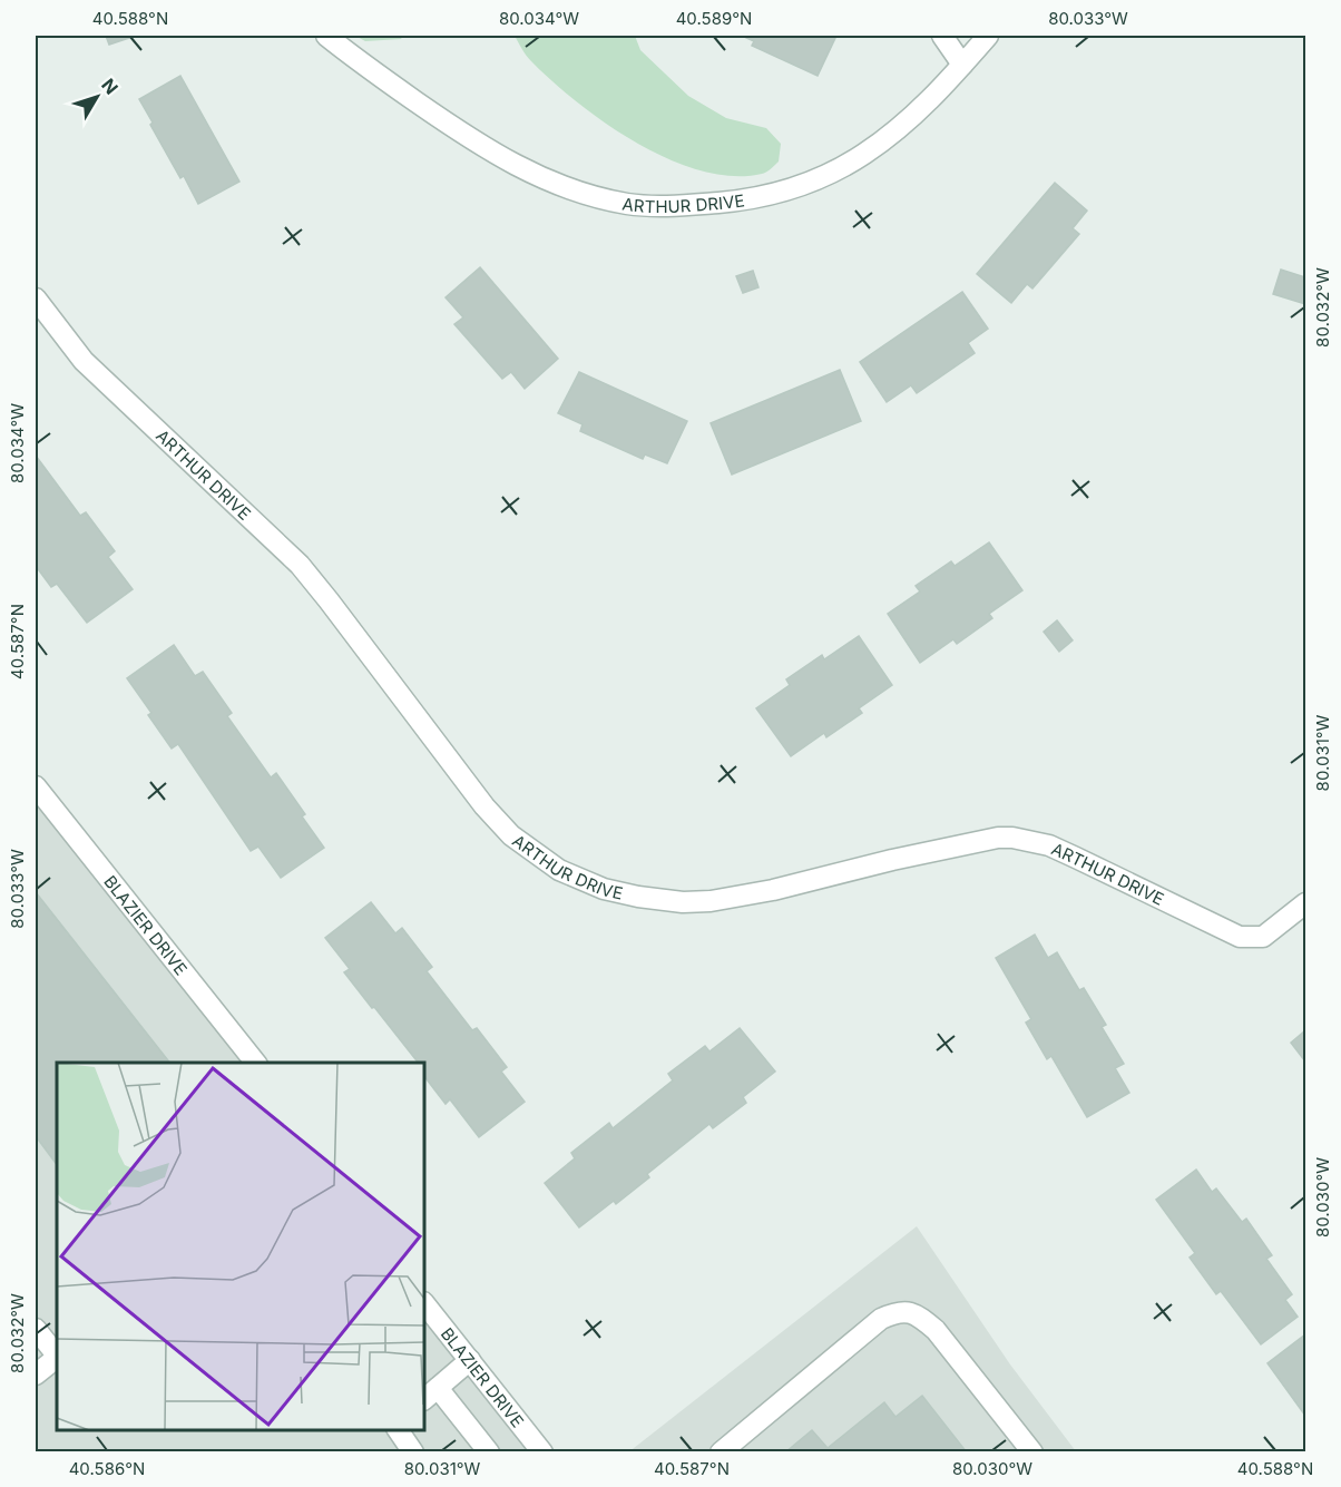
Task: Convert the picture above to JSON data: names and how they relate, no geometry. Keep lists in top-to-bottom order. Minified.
{"streets":{"street":["ARTHUR DRIVE","BLAZIER DRIVE"]},"north":"top right","coordinates":["40.588°N","80.034°W","40.589°N","80.033°W","80.032°W","40.587°N","80.031°W","80.030°W","40.586°N"]}
